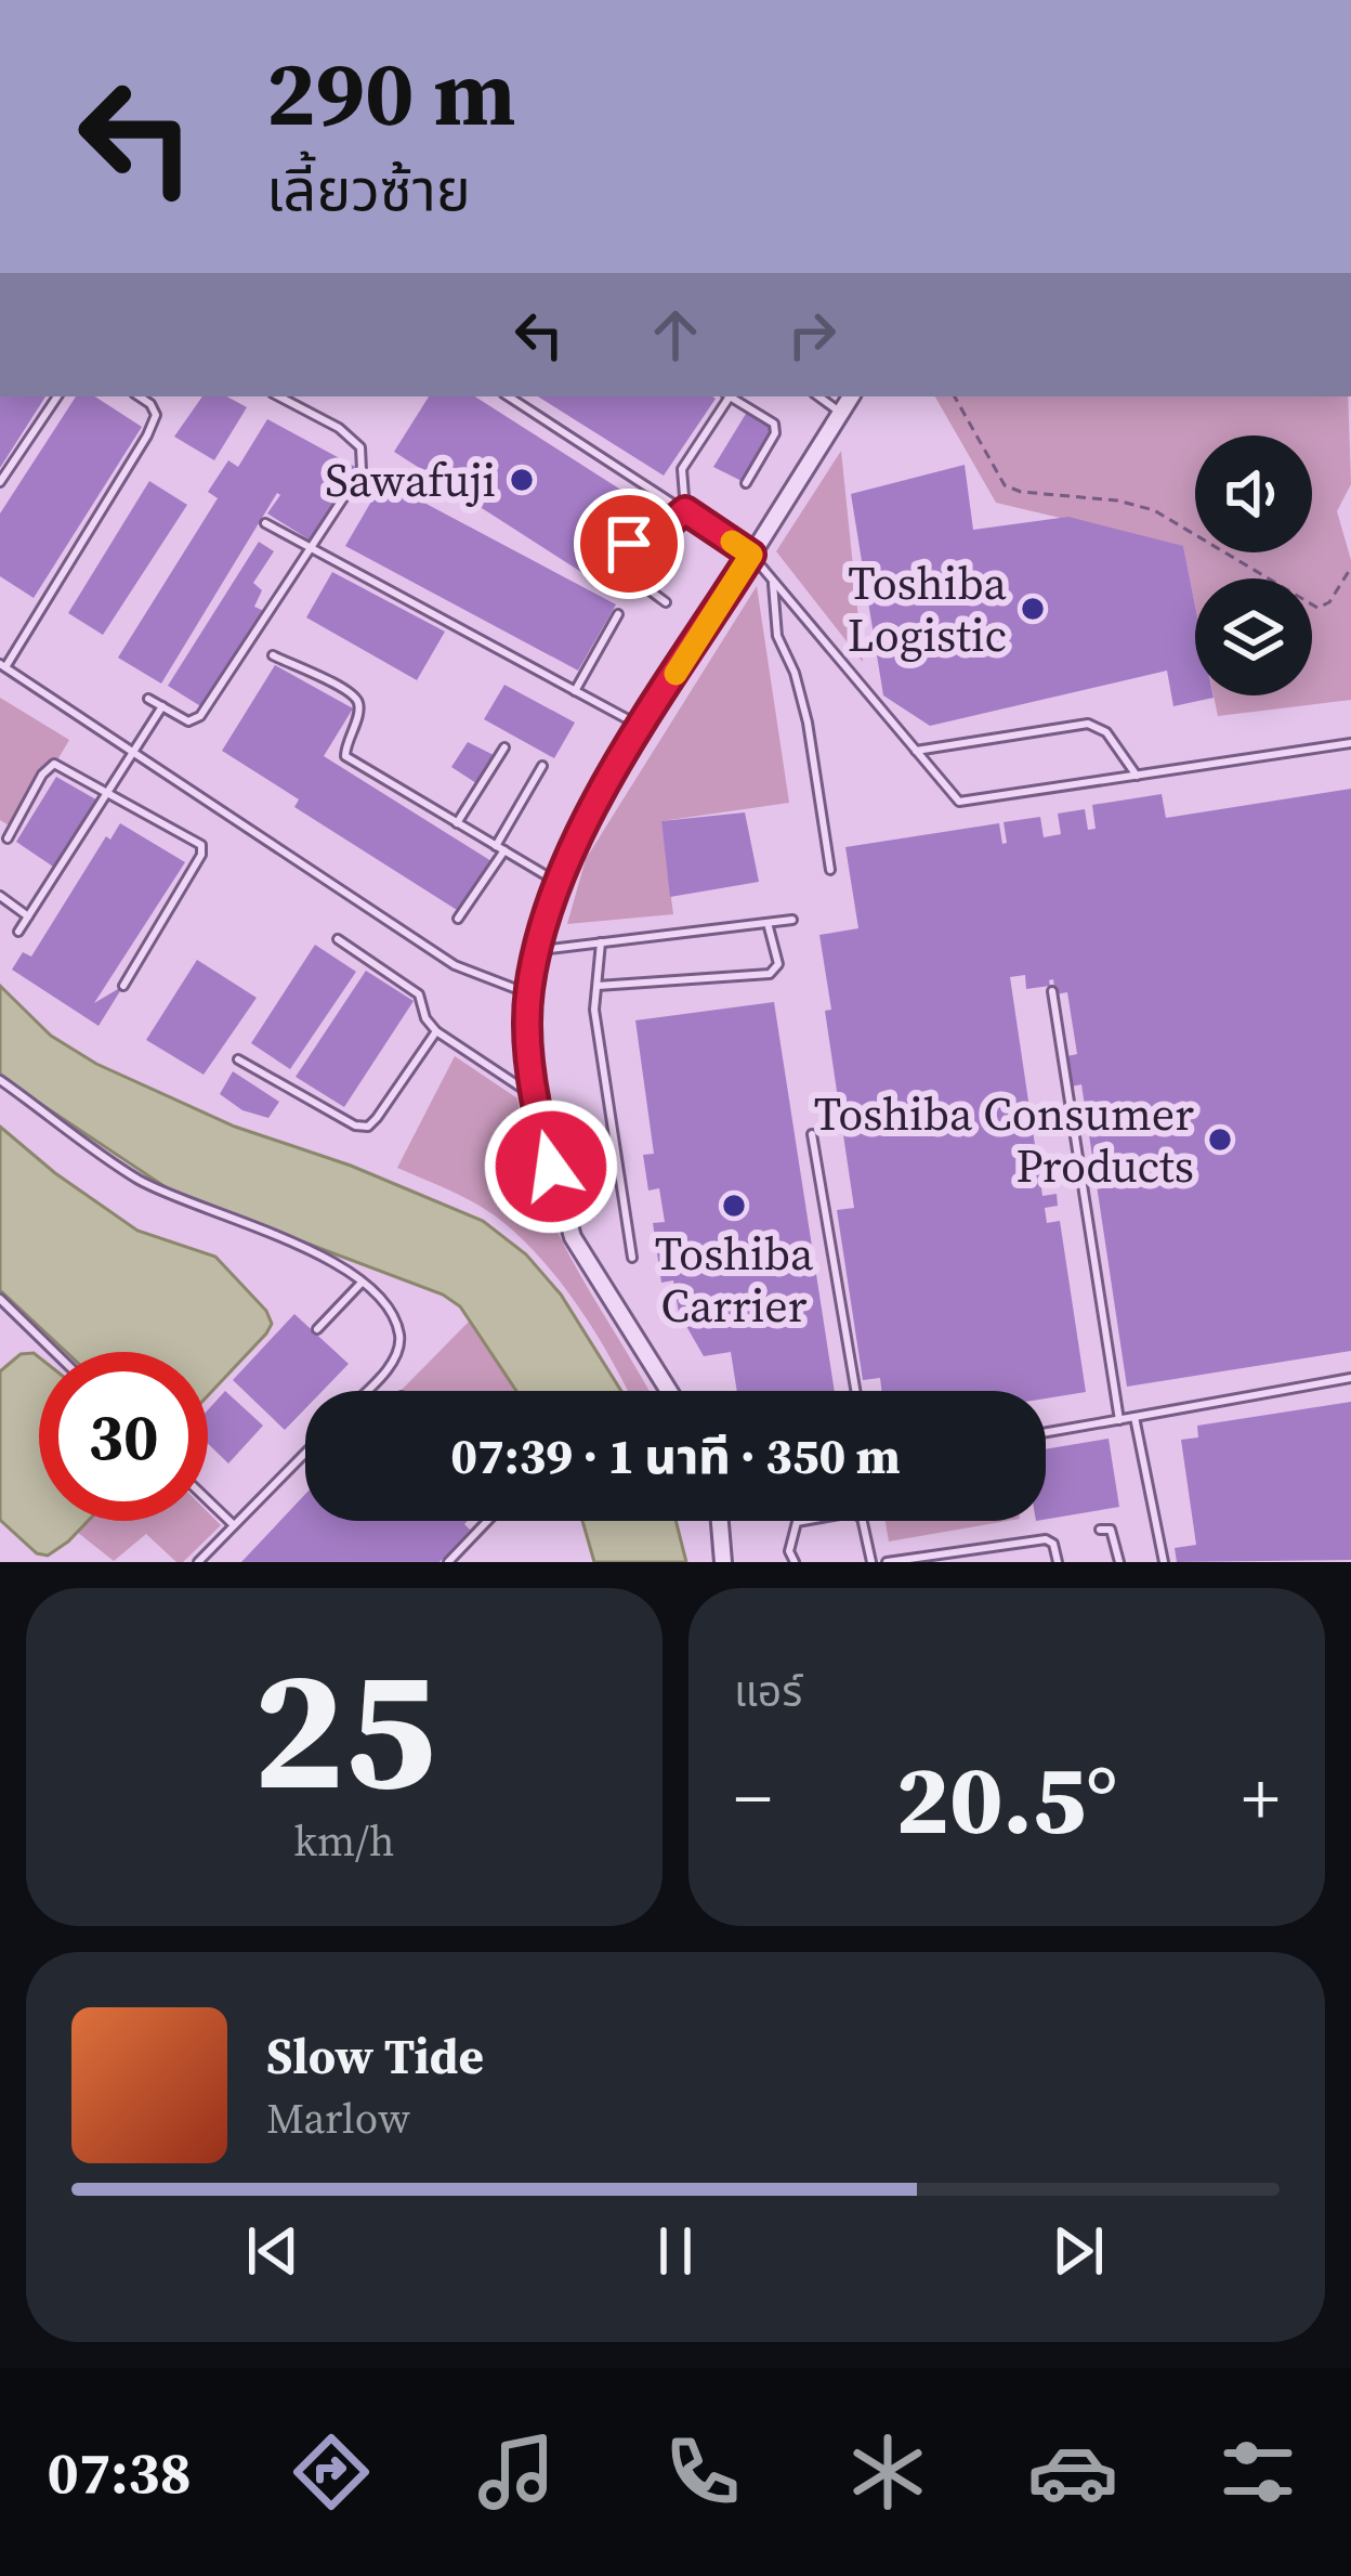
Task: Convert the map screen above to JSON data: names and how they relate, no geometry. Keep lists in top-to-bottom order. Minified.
{"places":["Sawafuji","Toshiba Logistic","Toshiba Consumer Products","Toshiba Carrier"],"page":{"turn":["290 m","เลี้ยวซ้าย"],"limit":"30","trip":"07:39 · 1 นาที · 350 m","tile":[["25","km/h"],"แอร์"],"heat":["−","20.5°","+"],"song":["Slow Tide","Marlow"],"tabs":"07:38"}}
